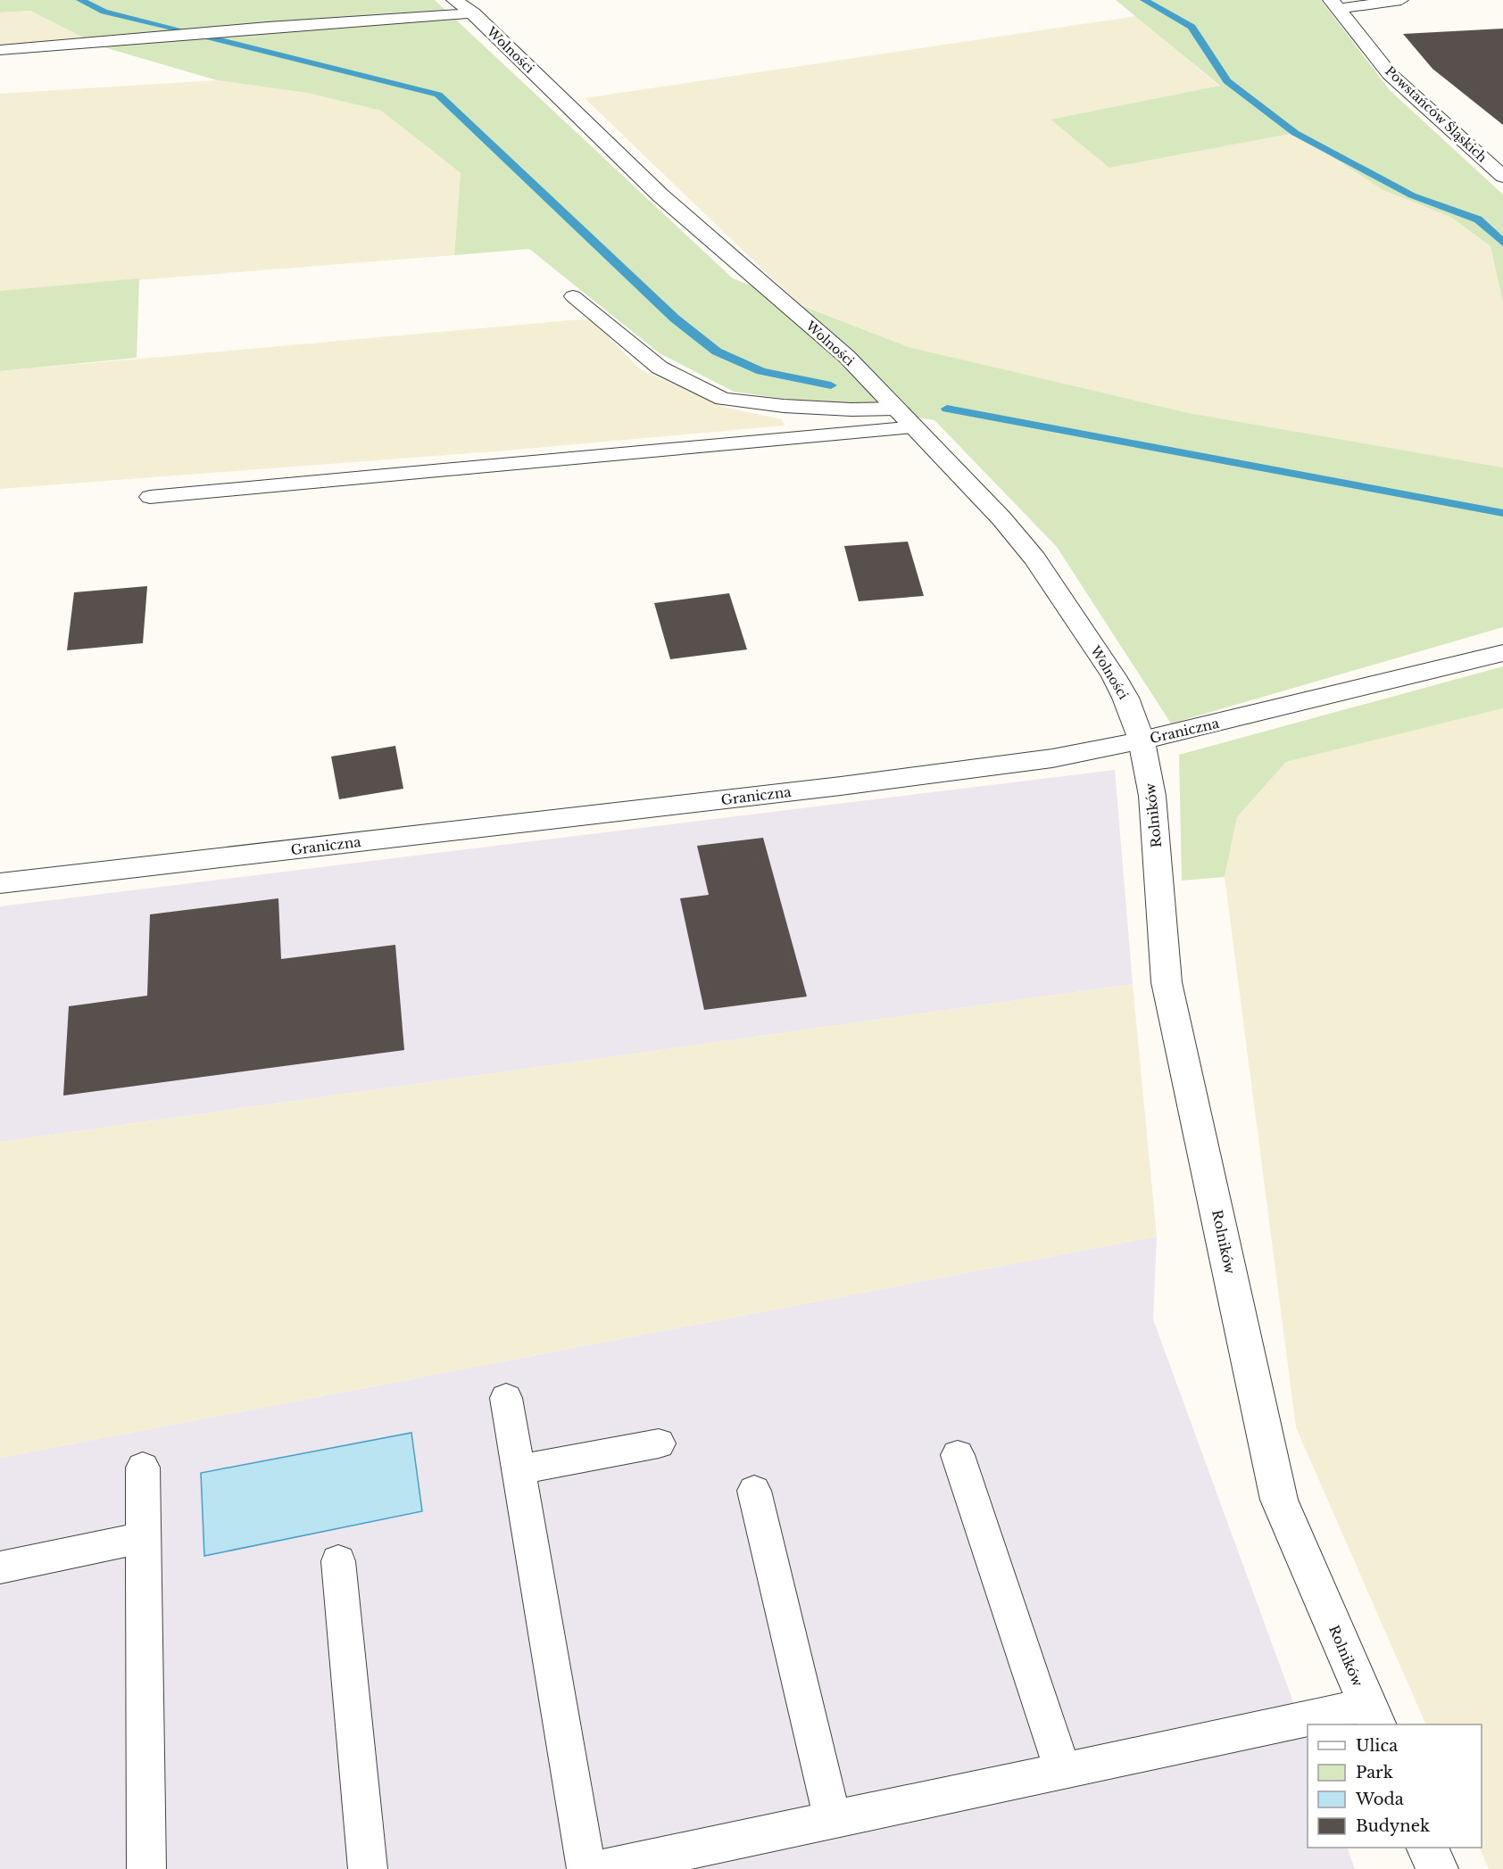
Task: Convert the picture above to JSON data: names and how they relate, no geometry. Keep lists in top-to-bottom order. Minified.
{"streets":{"street":["Wolności","Powstańców Śląskich","Graniczna","Rolników"]},"crossings":[["Wolności","Graniczna"],["Wolności","Rolników"],["Graniczna","Rolników"]],"legend":["Ulica","Park","Woda","Budynek"]}
